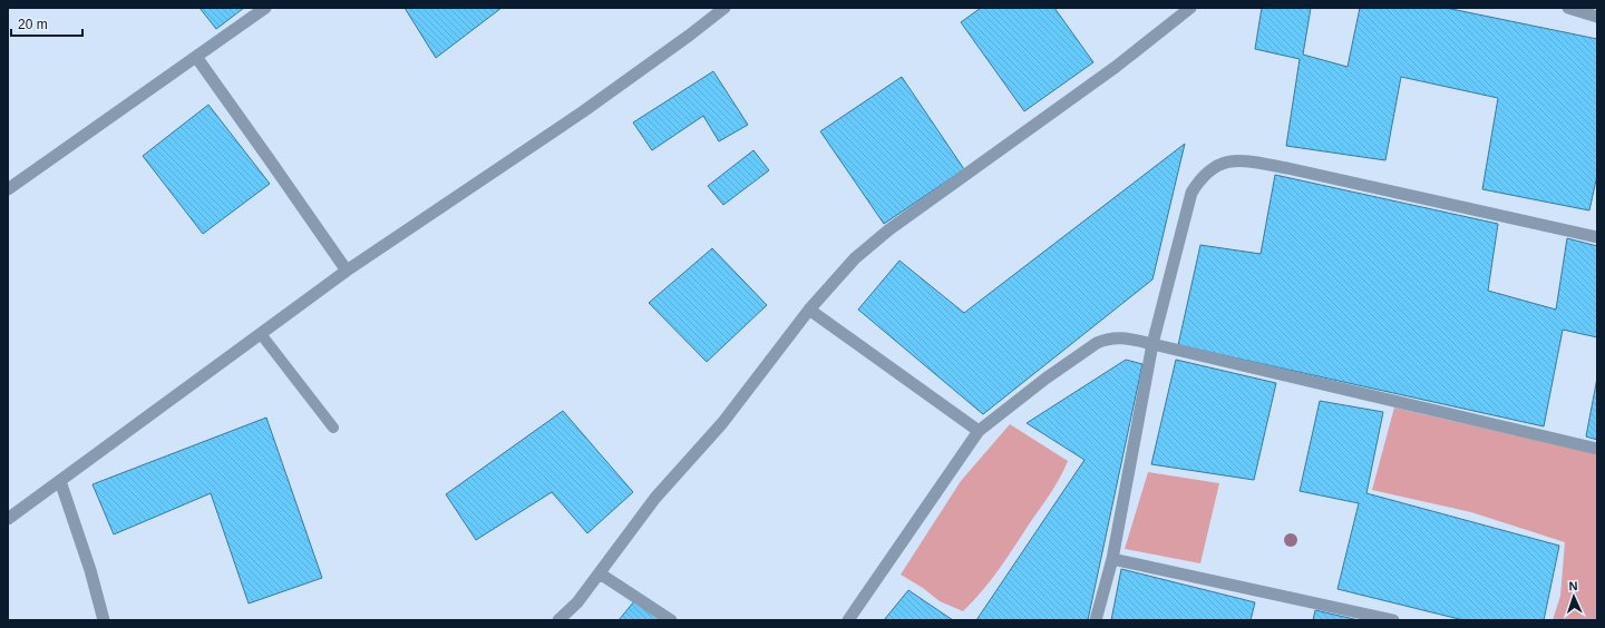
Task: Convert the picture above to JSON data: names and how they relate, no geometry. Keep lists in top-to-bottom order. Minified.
{"scale_bar":"20 m","north":"top"}
